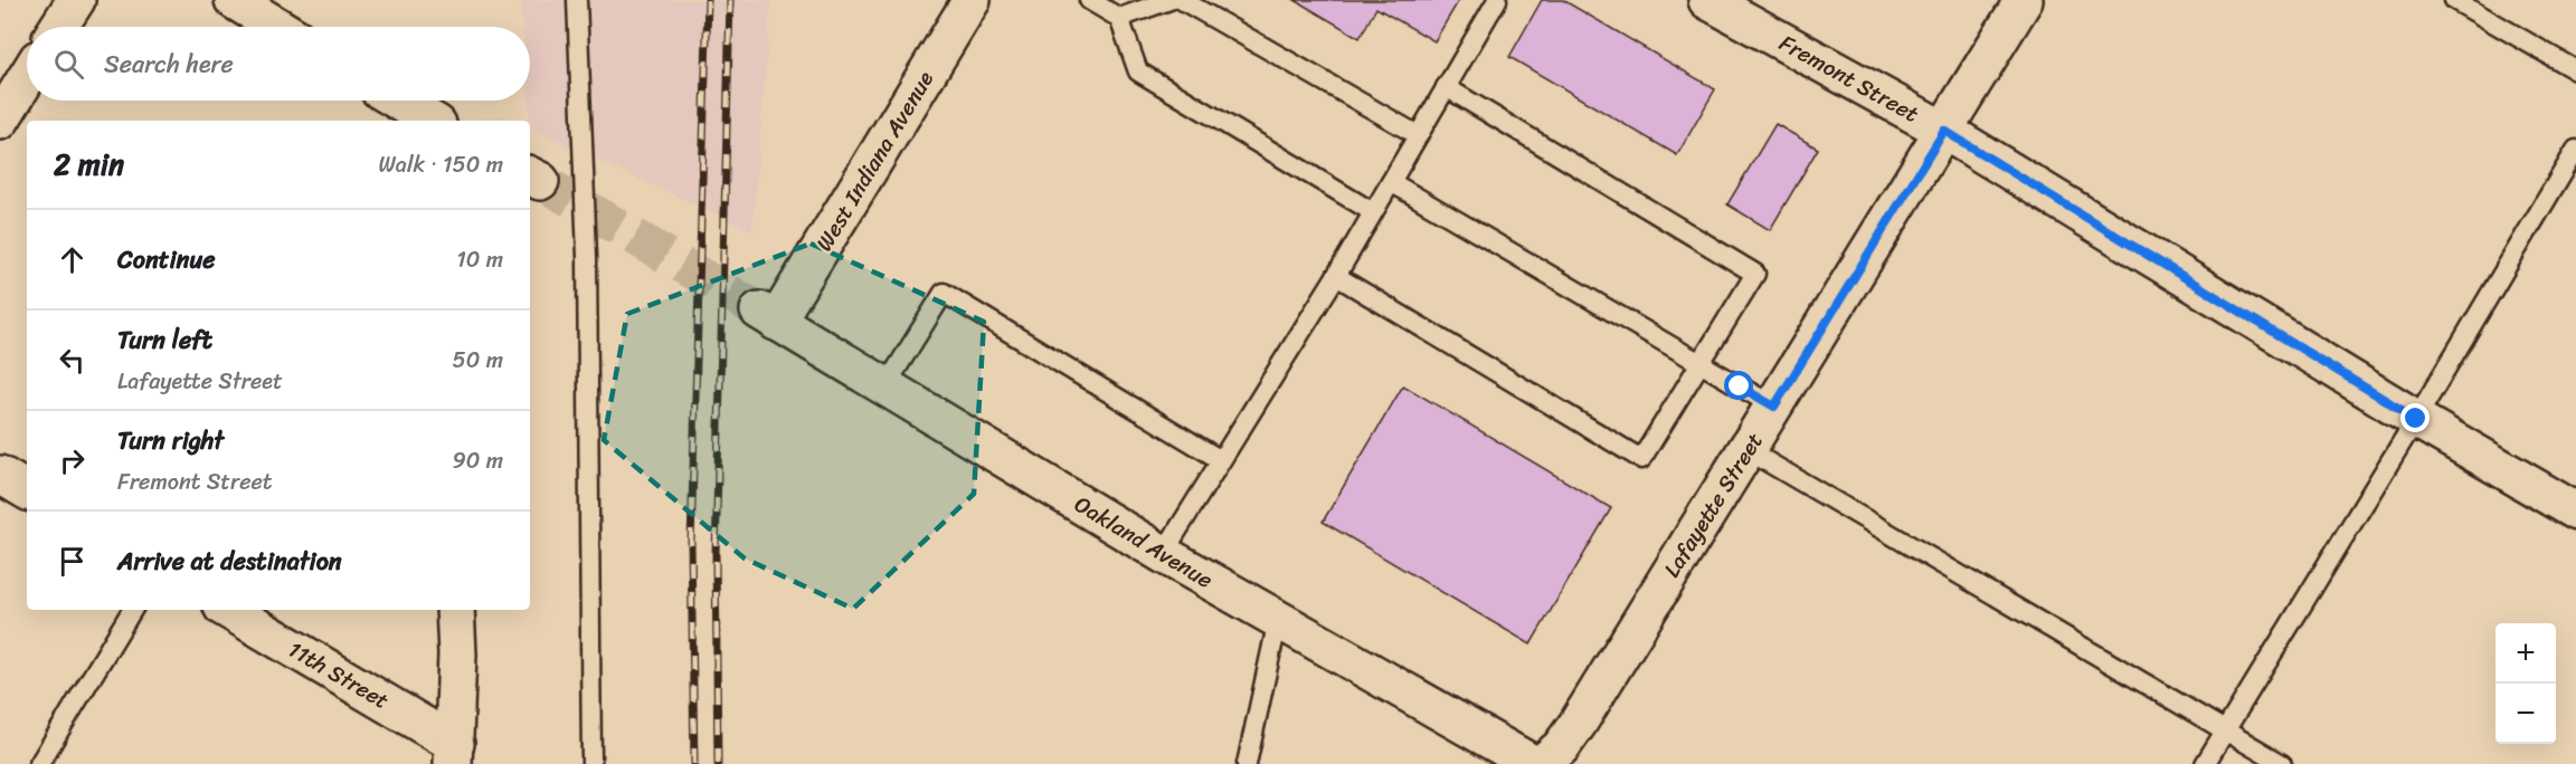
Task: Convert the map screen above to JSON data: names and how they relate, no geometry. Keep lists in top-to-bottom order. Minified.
{"streets":{"street":["Fremont Street","West Indiana Avenue","Lafayette Street","Oakland Avenue","11th Street"]},"crossings":[["Fremont Street","Lafayette Street"],["West Indiana Avenue","Oakland Avenue"]],"page":{"search":"Search here","heading":["2 min","Walk · 150 m"],"list":[["Continue","10 m"],["Turn left","Lafayette Street","50 m"],["Turn right","Fremont Street","90 m"],"Arrive at destination"],"map_buttons":["+","−"]}}
